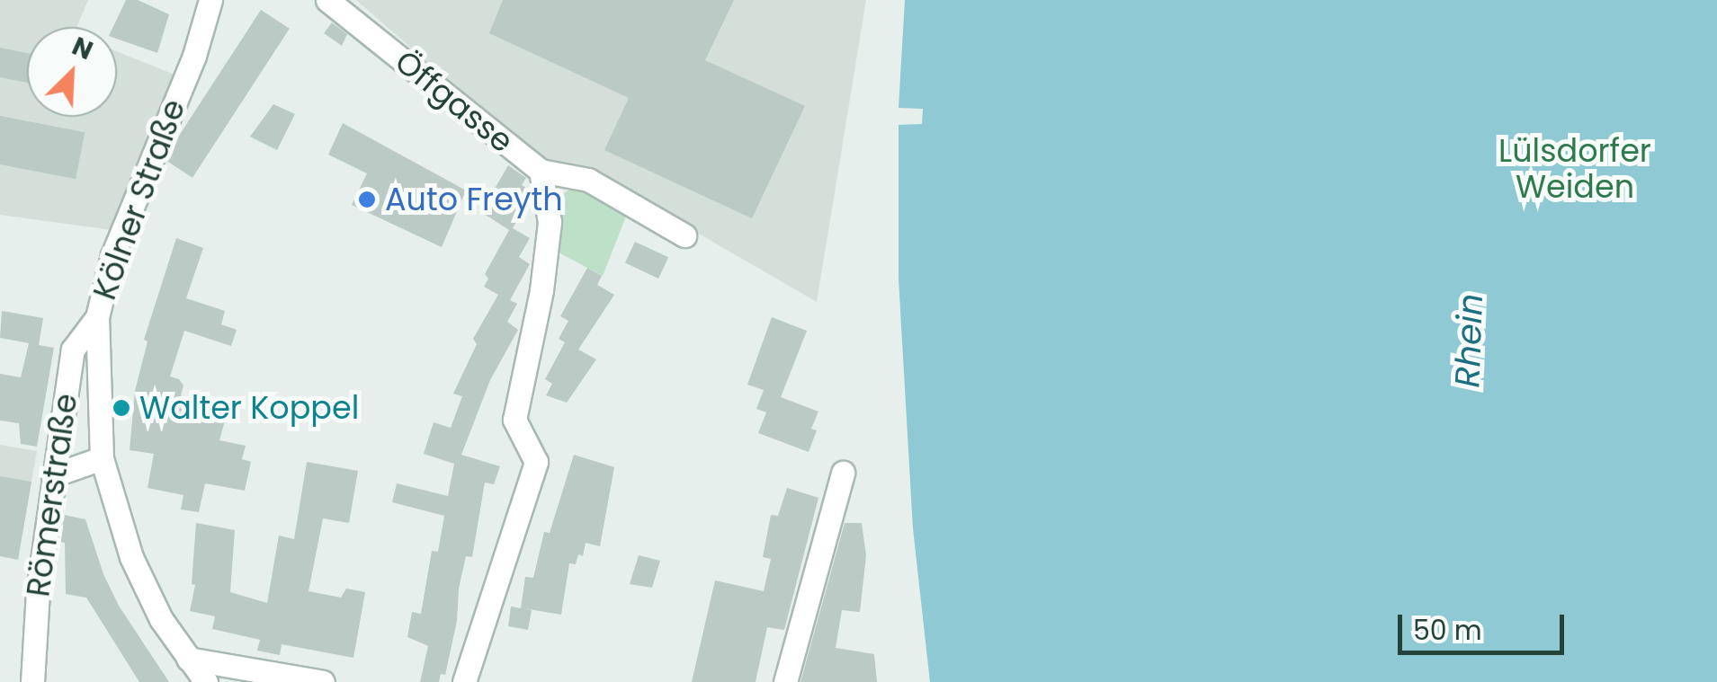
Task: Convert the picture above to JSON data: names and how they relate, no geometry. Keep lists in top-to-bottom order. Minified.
{"streets":{"street":["Öffgasse","Kölner Straße","Römerstraße"]},"crossings":[["Kölner Straße","Römerstraße"]],"water":["Rhein"],"parks":["Lülsdorfer Weiden"],"places":["Auto Freyth","Walter Koppel"],"scale_bar":"50 m","north":"top right"}
